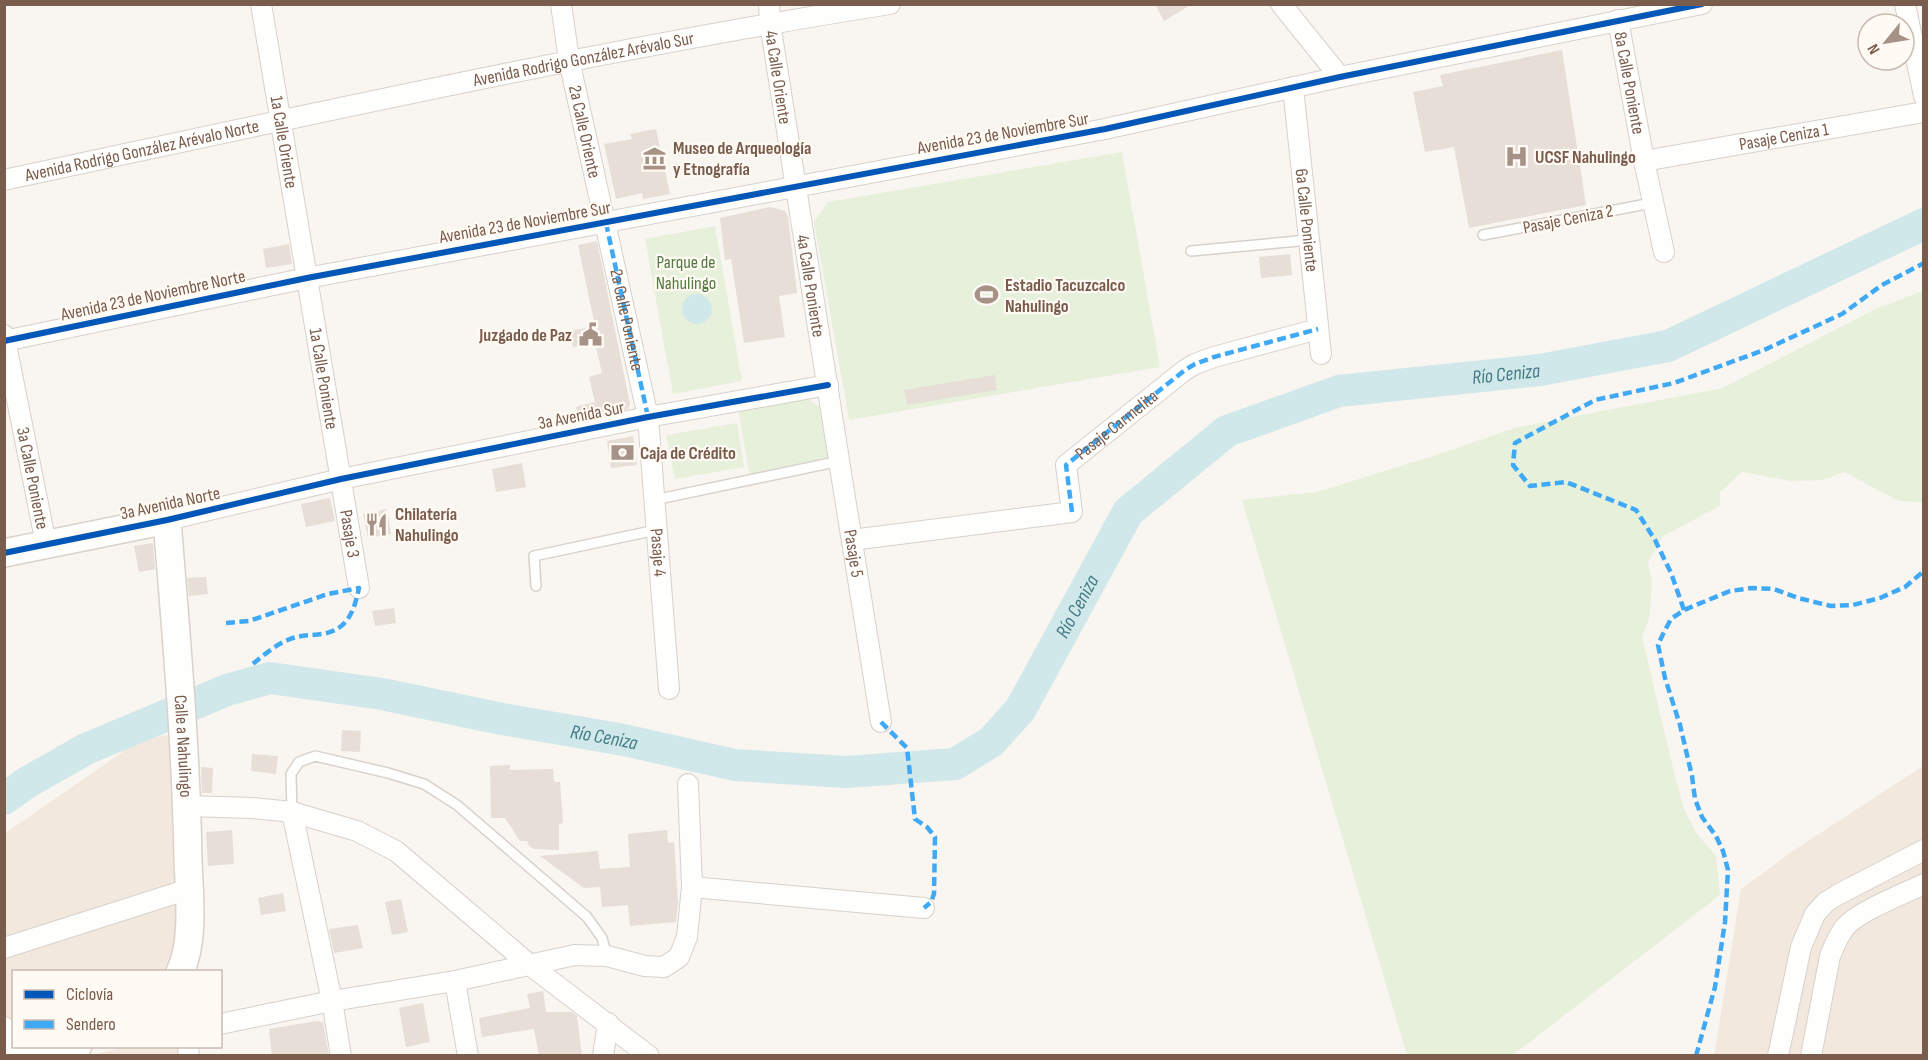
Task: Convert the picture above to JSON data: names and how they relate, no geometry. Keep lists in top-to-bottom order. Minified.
{"streets":{"street":["Avenida Rodrigo González Arévalo Sur","4a Calle Oriente","8a Calle Poniente","2a Calle Oriente","Avenida 23 de Noviembre Sur","Pasaje Ceniza 1","1a Calle Oriente","Avenida Rodrigo González Arévalo Norte","6a Calle Poniente","4a Calle Poniente","Avenida 23 de Noviembre Norte","2a Calle Poniente","1a Calle Poniente","3a Avenida Sur","Pasaje Carmelita","3a Calle Poniente","3a Avenida Norte","Pasaje 3","Pasaje 4","Pasaje 5","Calle a Nahulingo"],"lane":["Pasaje Ceniza 2"]},"crossings":[["Avenida Rodrigo González Arévalo Sur","4a Calle Oriente"],["Avenida Rodrigo González Arévalo Sur","2a Calle Oriente"],["Avenida Rodrigo González Arévalo Sur","1a Calle Oriente"],["Avenida Rodrigo González Arévalo Sur","Avenida Rodrigo González Arévalo Norte"],["4a Calle Oriente","Avenida 23 de Noviembre Sur"],["4a Calle Oriente","4a Calle Poniente"],["8a Calle Poniente","Avenida 23 de Noviembre Sur"],["8a Calle Poniente","Pasaje Ceniza 1"],["8a Calle Poniente","Pasaje Ceniza 2"],["2a Calle Oriente","Avenida 23 de Noviembre Sur"],["2a Calle Oriente","2a Calle Poniente"],["Avenida 23 de Noviembre Sur","1a Calle Oriente"],["Avenida 23 de Noviembre Sur","6a Calle Poniente"],["Avenida 23 de Noviembre Sur","4a Calle Poniente"],["Avenida 23 de Noviembre Sur","Avenida 23 de Noviembre Norte"],["Avenida 23 de Noviembre Sur","2a Calle Poniente"],["Avenida 23 de Noviembre Sur","1a Calle Poniente"],["1a Calle Oriente","Avenida Rodrigo González Arévalo Norte"],["1a Calle Oriente","Avenida 23 de Noviembre Norte"],["1a Calle Oriente","1a Calle Poniente"],["6a Calle Poniente","Pasaje Carmelita"],["4a Calle Poniente","3a Avenida Sur"],["4a Calle Poniente","Pasaje 5"],["Avenida 23 de Noviembre Norte","1a Calle Poniente"],["Avenida 23 de Noviembre Norte","3a Calle Poniente"],["2a Calle Poniente","3a Avenida Sur"],["2a Calle Poniente","Pasaje 4"],["1a Calle Poniente","3a Avenida Sur"],["1a Calle Poniente","3a Avenida Norte"],["1a Calle Poniente","Pasaje 3"],["3a Avenida Sur","3a Avenida Norte"],["3a Avenida Sur","Pasaje 3"],["3a Avenida Sur","Pasaje 4"],["3a Avenida Sur","Pasaje 5"],["Pasaje Carmelita","Pasaje 5"],["3a Calle Poniente","3a Avenida Norte"],["3a Avenida Norte","Pasaje 3"],["3a Avenida Norte","Calle a Nahulingo"]],"water":["Río Ceniza"],"parks":["Parque de Nahulingo"],"places":{"hospital":["UCSF Nahulingo"],"museum":["Museo de Arqueología y Etnografía"],"sports":["Estadio Tacuzcalco Nahulingo"],"public building":["Juzgado de Paz"],"bank":["Caja de Crédito"],"restaurant":["Chilatería Nahulingo"]},"legend":["Ciclovía","Sendero"],"north":"bottom left"}
